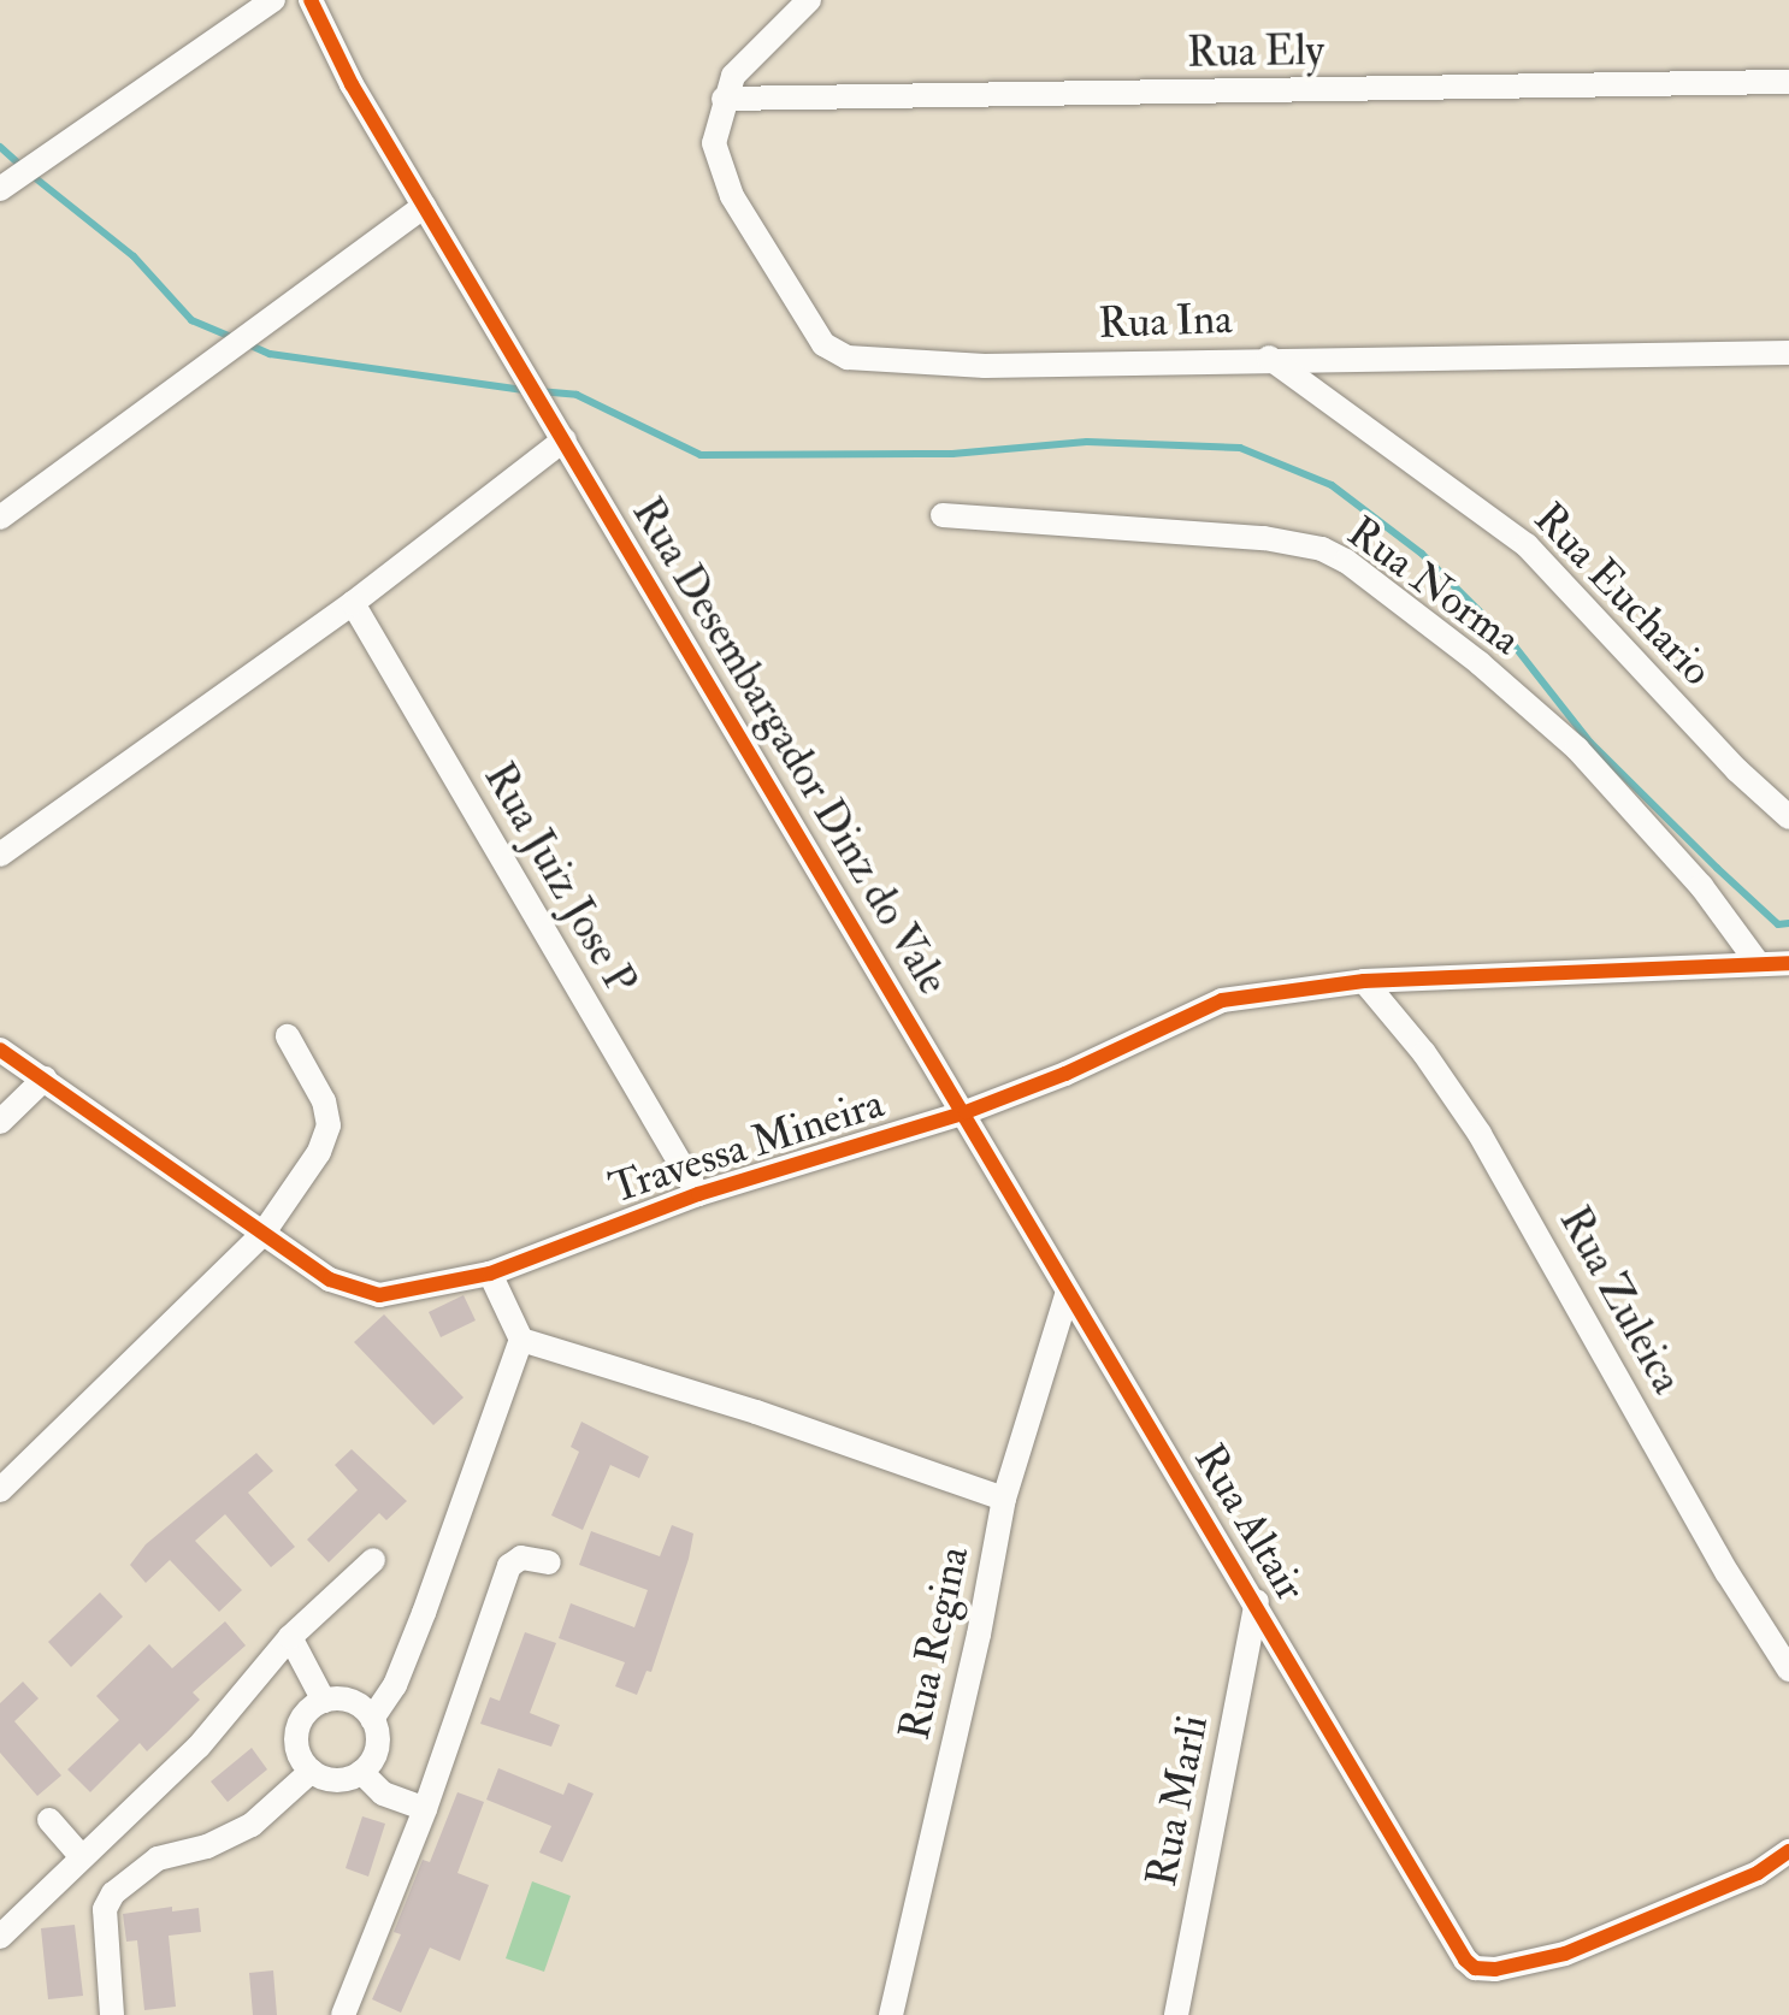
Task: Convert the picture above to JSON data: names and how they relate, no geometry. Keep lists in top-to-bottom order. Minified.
{"streets":{"street":["Rua Ely","Rua Ina","Rua Norma","Rua Euchario","Rua Desembargador Dinz do Vale","Rua Juiz Jose P","Travessa Mineira","Rua Zuleica","Rua Altair","Rua Regina","Rua Marli"]},"crossings":[["Rua Ely","Rua Ina"],["Rua Ina","Rua Euchario"],["Rua Norma","Travessa Mineira"],["Rua Desembargador Dinz do Vale","Travessa Mineira"],["Rua Desembargador Dinz do Vale","Rua Altair"],["Rua Juiz Jose P","Travessa Mineira"],["Travessa Mineira","Rua Zuleica"],["Travessa Mineira","Rua Altair"],["Rua Altair","Rua Regina"],["Rua Altair","Rua Marli"]]}
